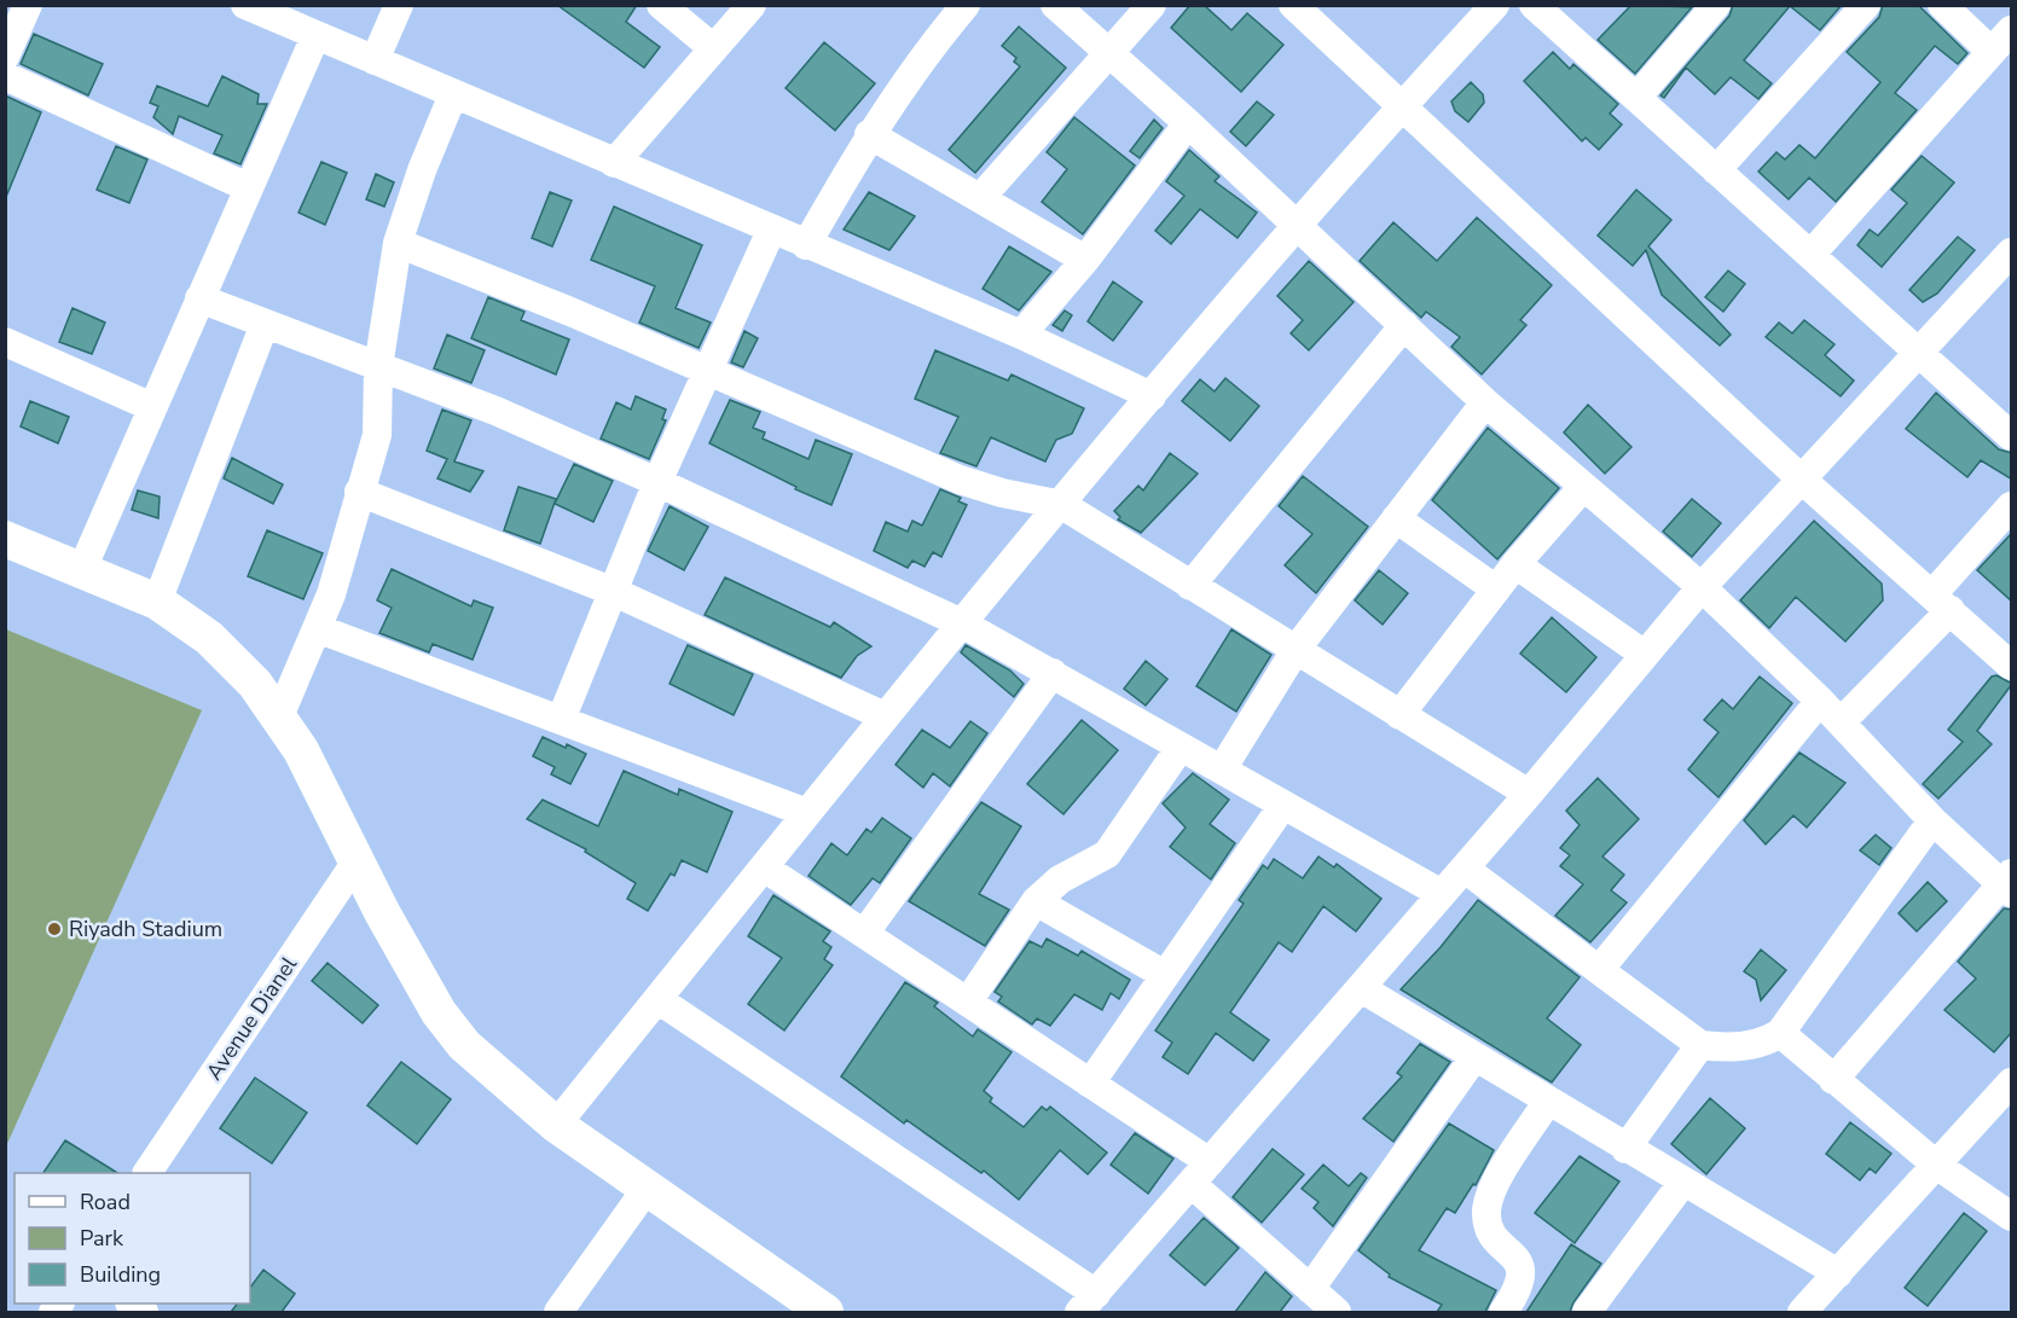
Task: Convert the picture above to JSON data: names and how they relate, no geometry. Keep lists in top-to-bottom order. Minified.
{"streets":{"street":["Avenue Dianel"]},"places":["Riyadh Stadium"],"legend":["Road","Park","Building"]}
